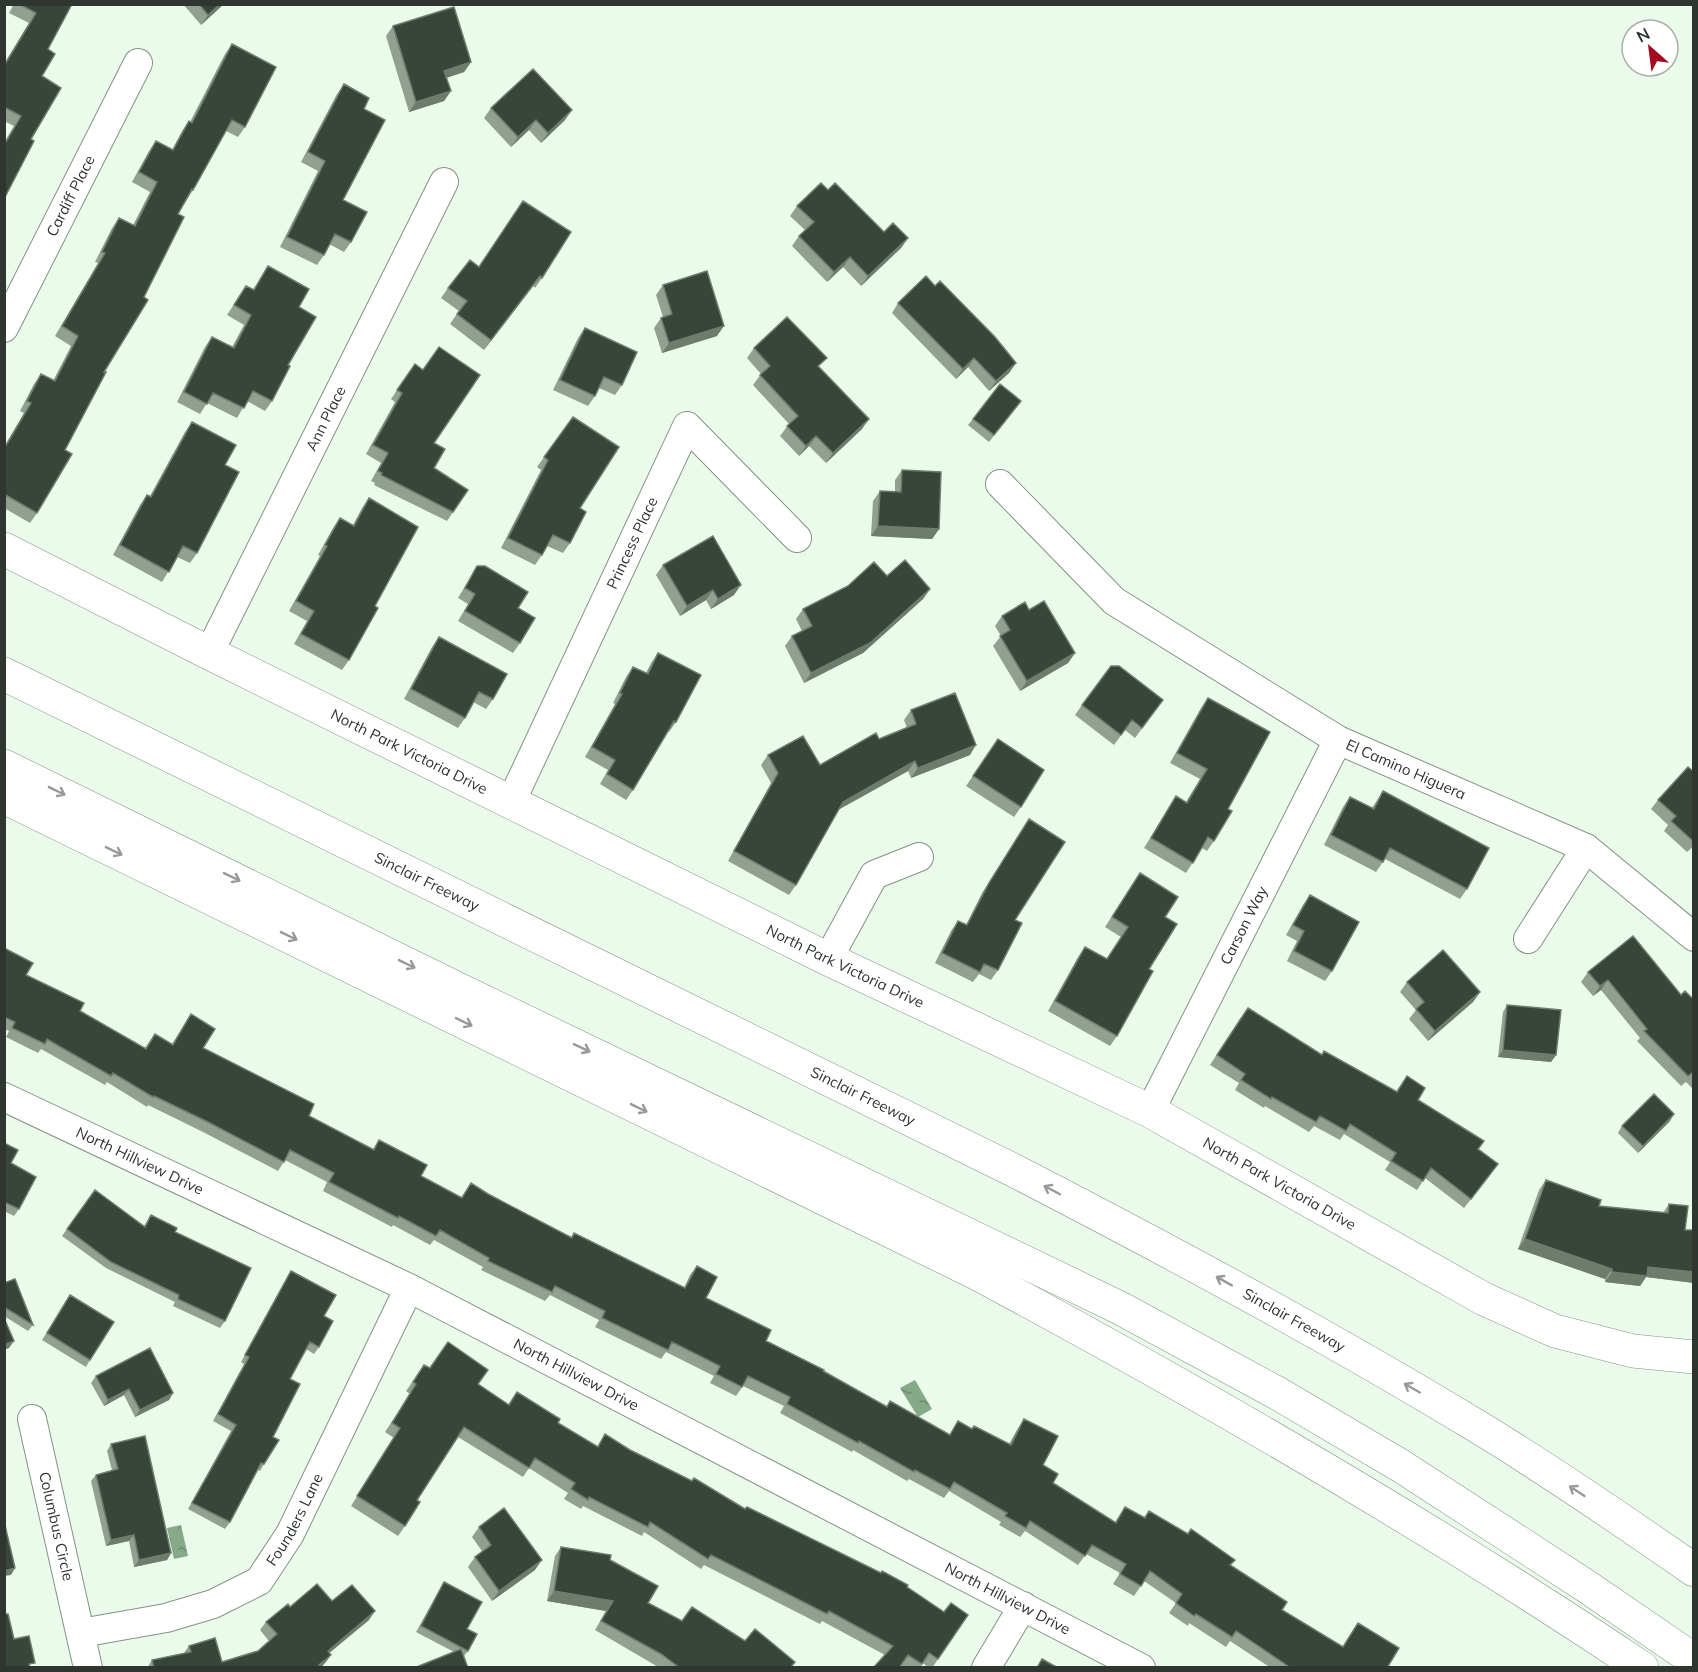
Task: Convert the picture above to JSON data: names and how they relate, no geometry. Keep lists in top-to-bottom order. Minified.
{"streets":{"main road":["North Park Victoria Drive","Sinclair Freeway"],"street":["Cardiff Place","Ann Place","Princess Place","El Camino Higuera","Carson Way","North Hillview Drive","Founders Lane","Columbus Circle"]},"crossings":[["Ann Place","North Park Victoria Drive"],["Princess Place","North Park Victoria Drive"],["North Park Victoria Drive","Carson Way"],["El Camino Higuera","Carson Way"],["North Hillview Drive","Founders Lane"],["Founders Lane","Columbus Circle"]],"north":"top left"}
